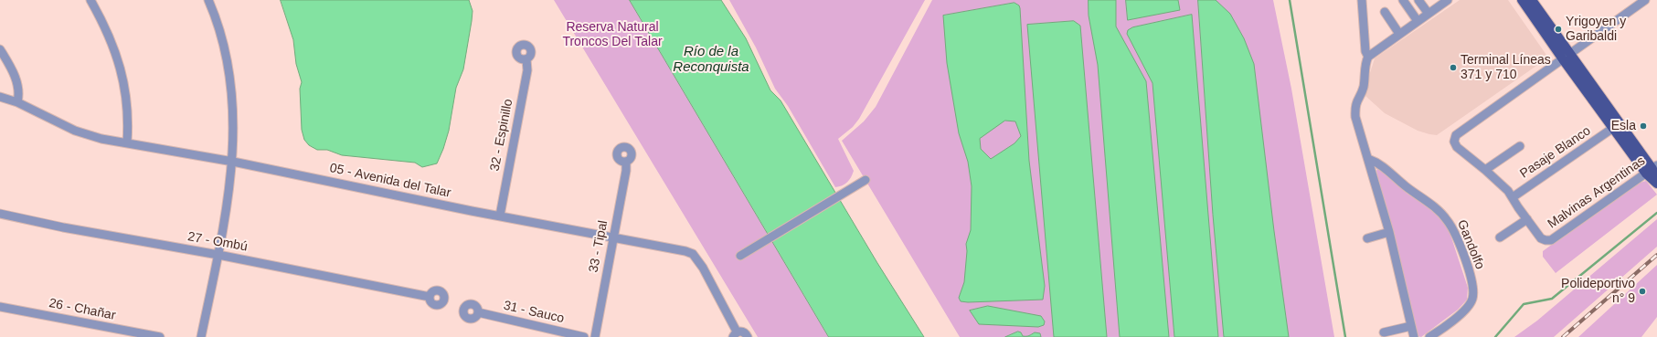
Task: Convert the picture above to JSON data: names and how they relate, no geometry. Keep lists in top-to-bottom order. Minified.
{"streets":{"street":["32 - Espinillo","Pasaje Blanco","05 - Avenida del Talar","Malvinas Argentinas","27 - Ombú","Gandolfo","33 - Tipal","26 - Chañar","31 - Sauco"]},"crossings":[["32 - Espinillo","05 - Avenida del Talar"],["05 - Avenida del Talar","33 - Tipal"]],"water":["Río de la Reconquista"],"parks":["Reserva Natural Troncos Del Talar"],"places":["Yrigoyen y Garibaldi","Terminal Líneas 371 y 710","Esla","Polideportivo n° 9"]}
